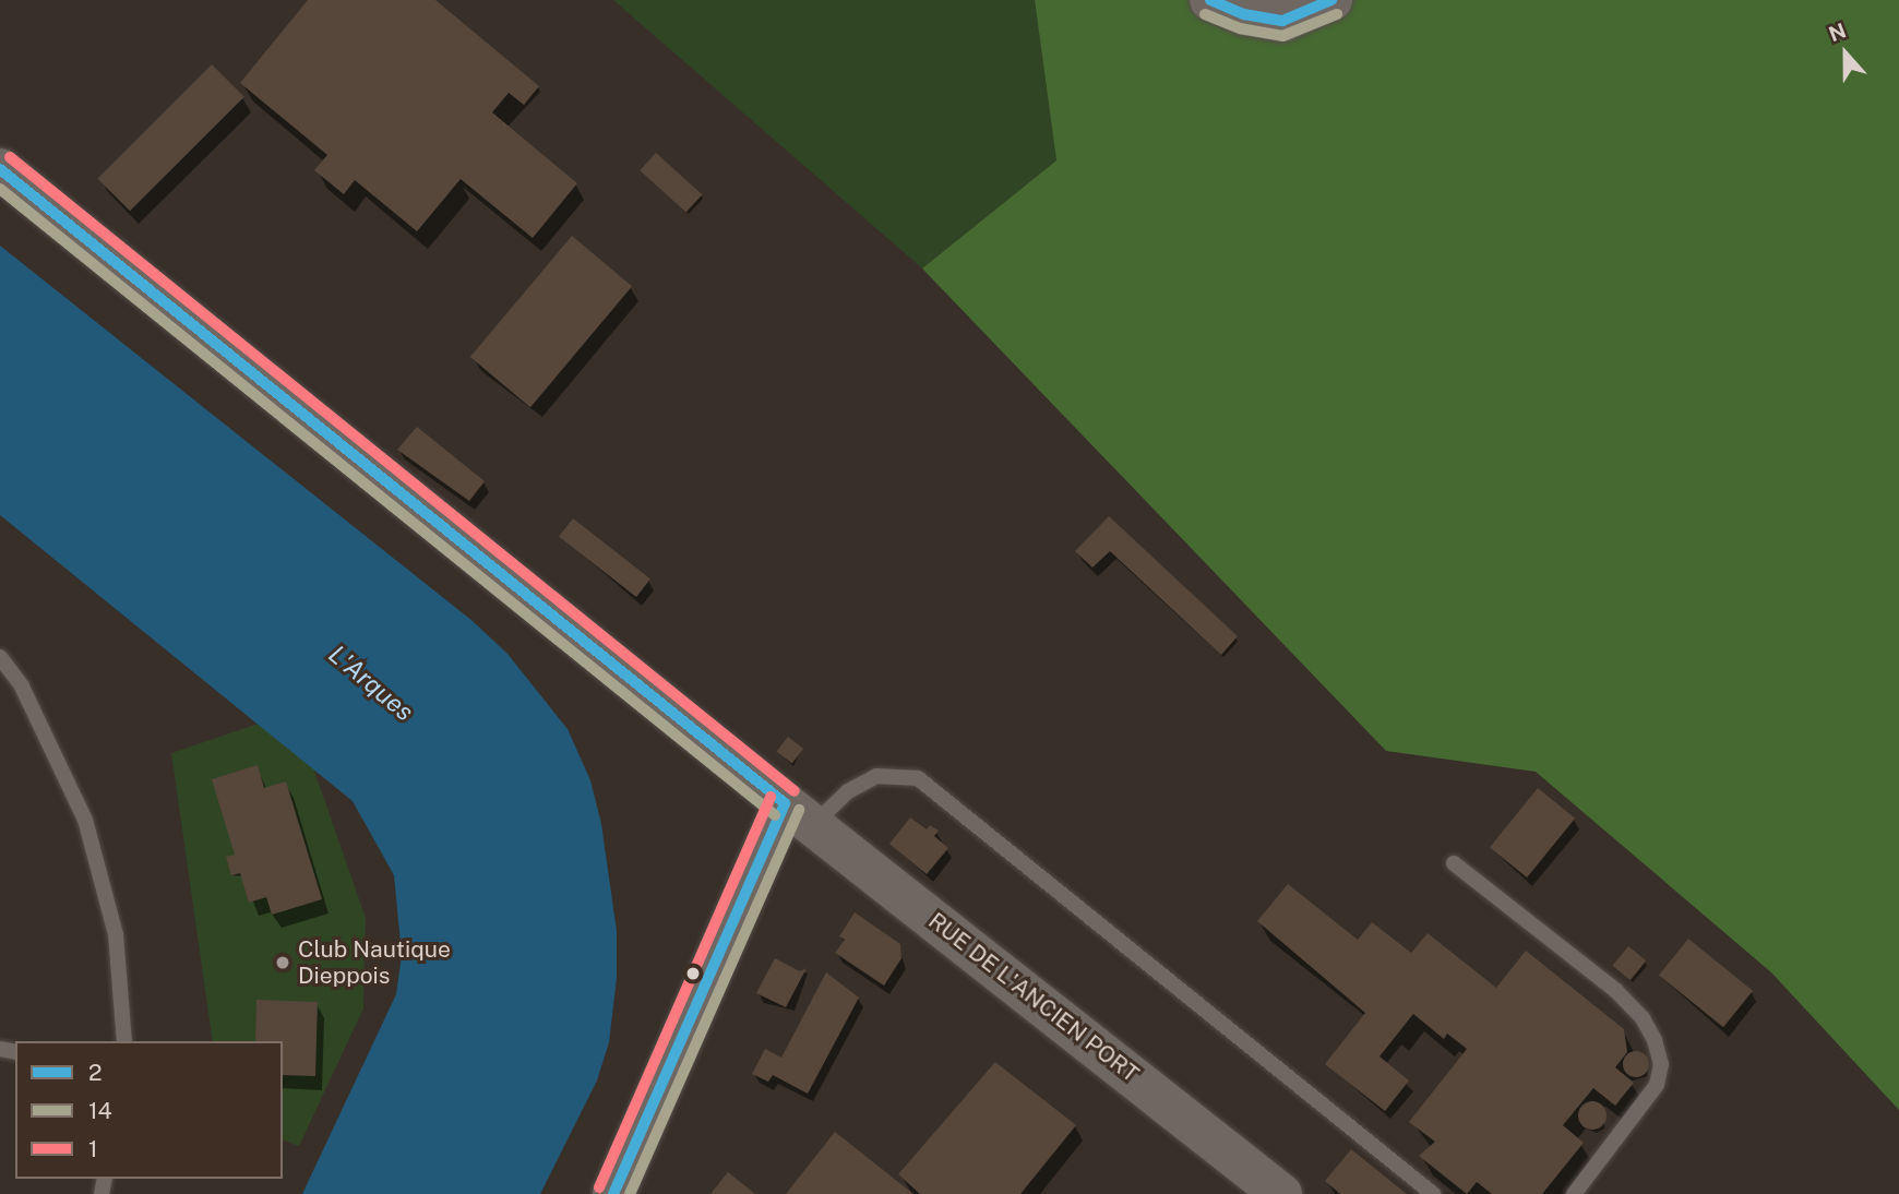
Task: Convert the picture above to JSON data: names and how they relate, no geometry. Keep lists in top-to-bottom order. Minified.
{"streets":{"main road":["RUE DE L'ANCIEN PORT"]},"water":["L'Arques"],"places":["Club Nautique Dieppois"],"lines":["transit line 2","transit line 14","transit line 1"],"legend":["2","14","1"],"north":"top"}
